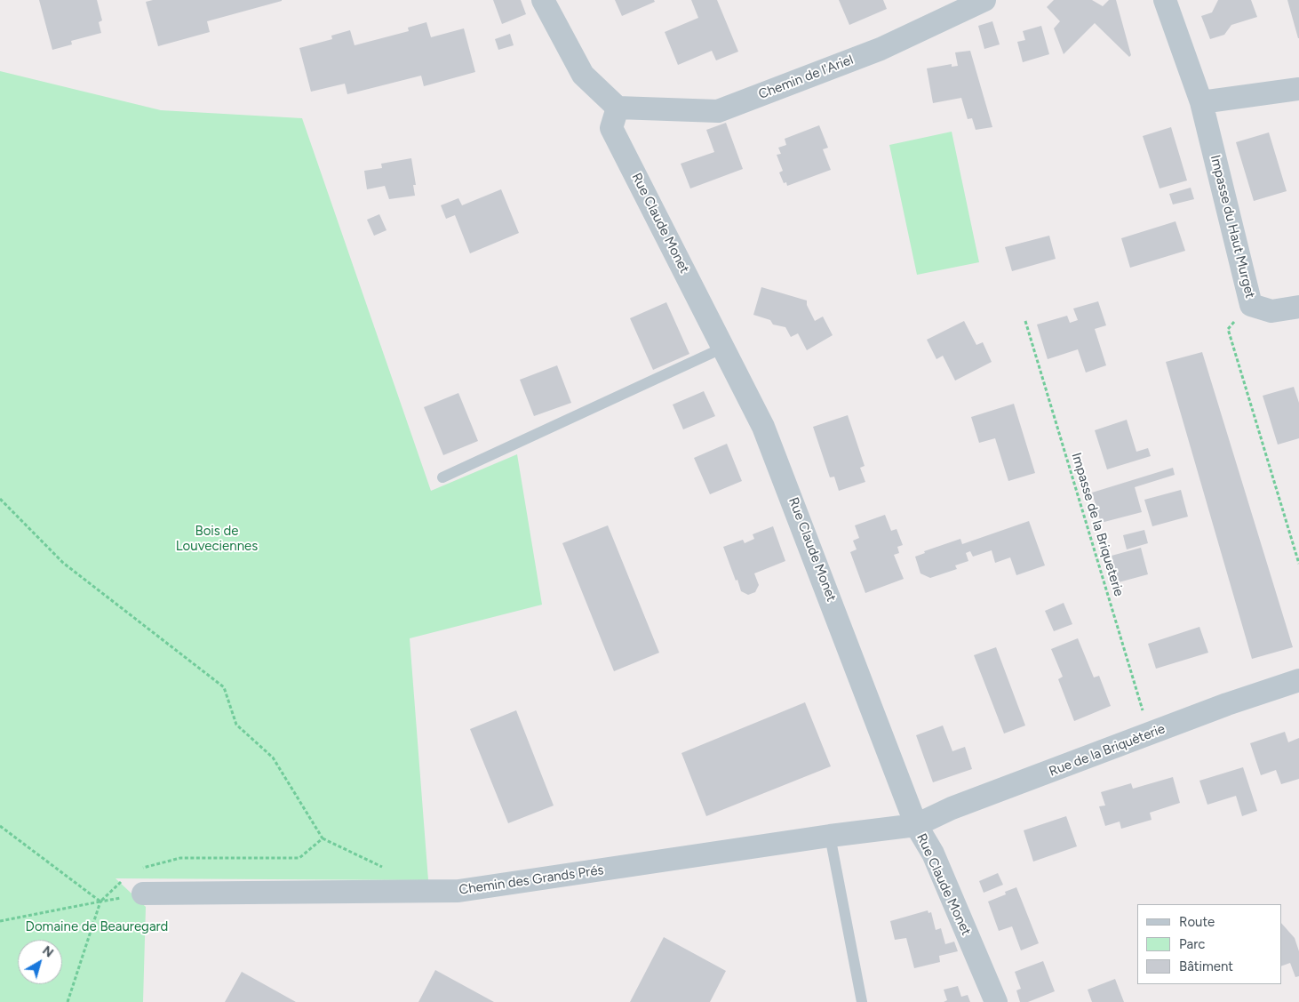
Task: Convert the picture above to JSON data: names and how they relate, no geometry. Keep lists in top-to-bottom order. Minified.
{"streets":{"street":["Chemin de l'Ariel","Rue Claude Monet","Impasse du Haut Murget","Rue de la Briquèterie","Chemin des Grands Prés"],"path":["Impasse de la Briqueterie"]},"crossings":[["Chemin de l'Ariel","Rue Claude Monet"],["Rue Claude Monet","Rue de la Briquèterie"],["Rue Claude Monet","Chemin des Grands Prés"],["Impasse de la Briqueterie","Rue de la Briquèterie"],["Rue de la Briquèterie","Chemin des Grands Prés"]],"parks":["Bois de Louveciennes","Domaine de Beauregard"],"legend":["Route","Parc","Bâtiment"],"north":"top right"}
